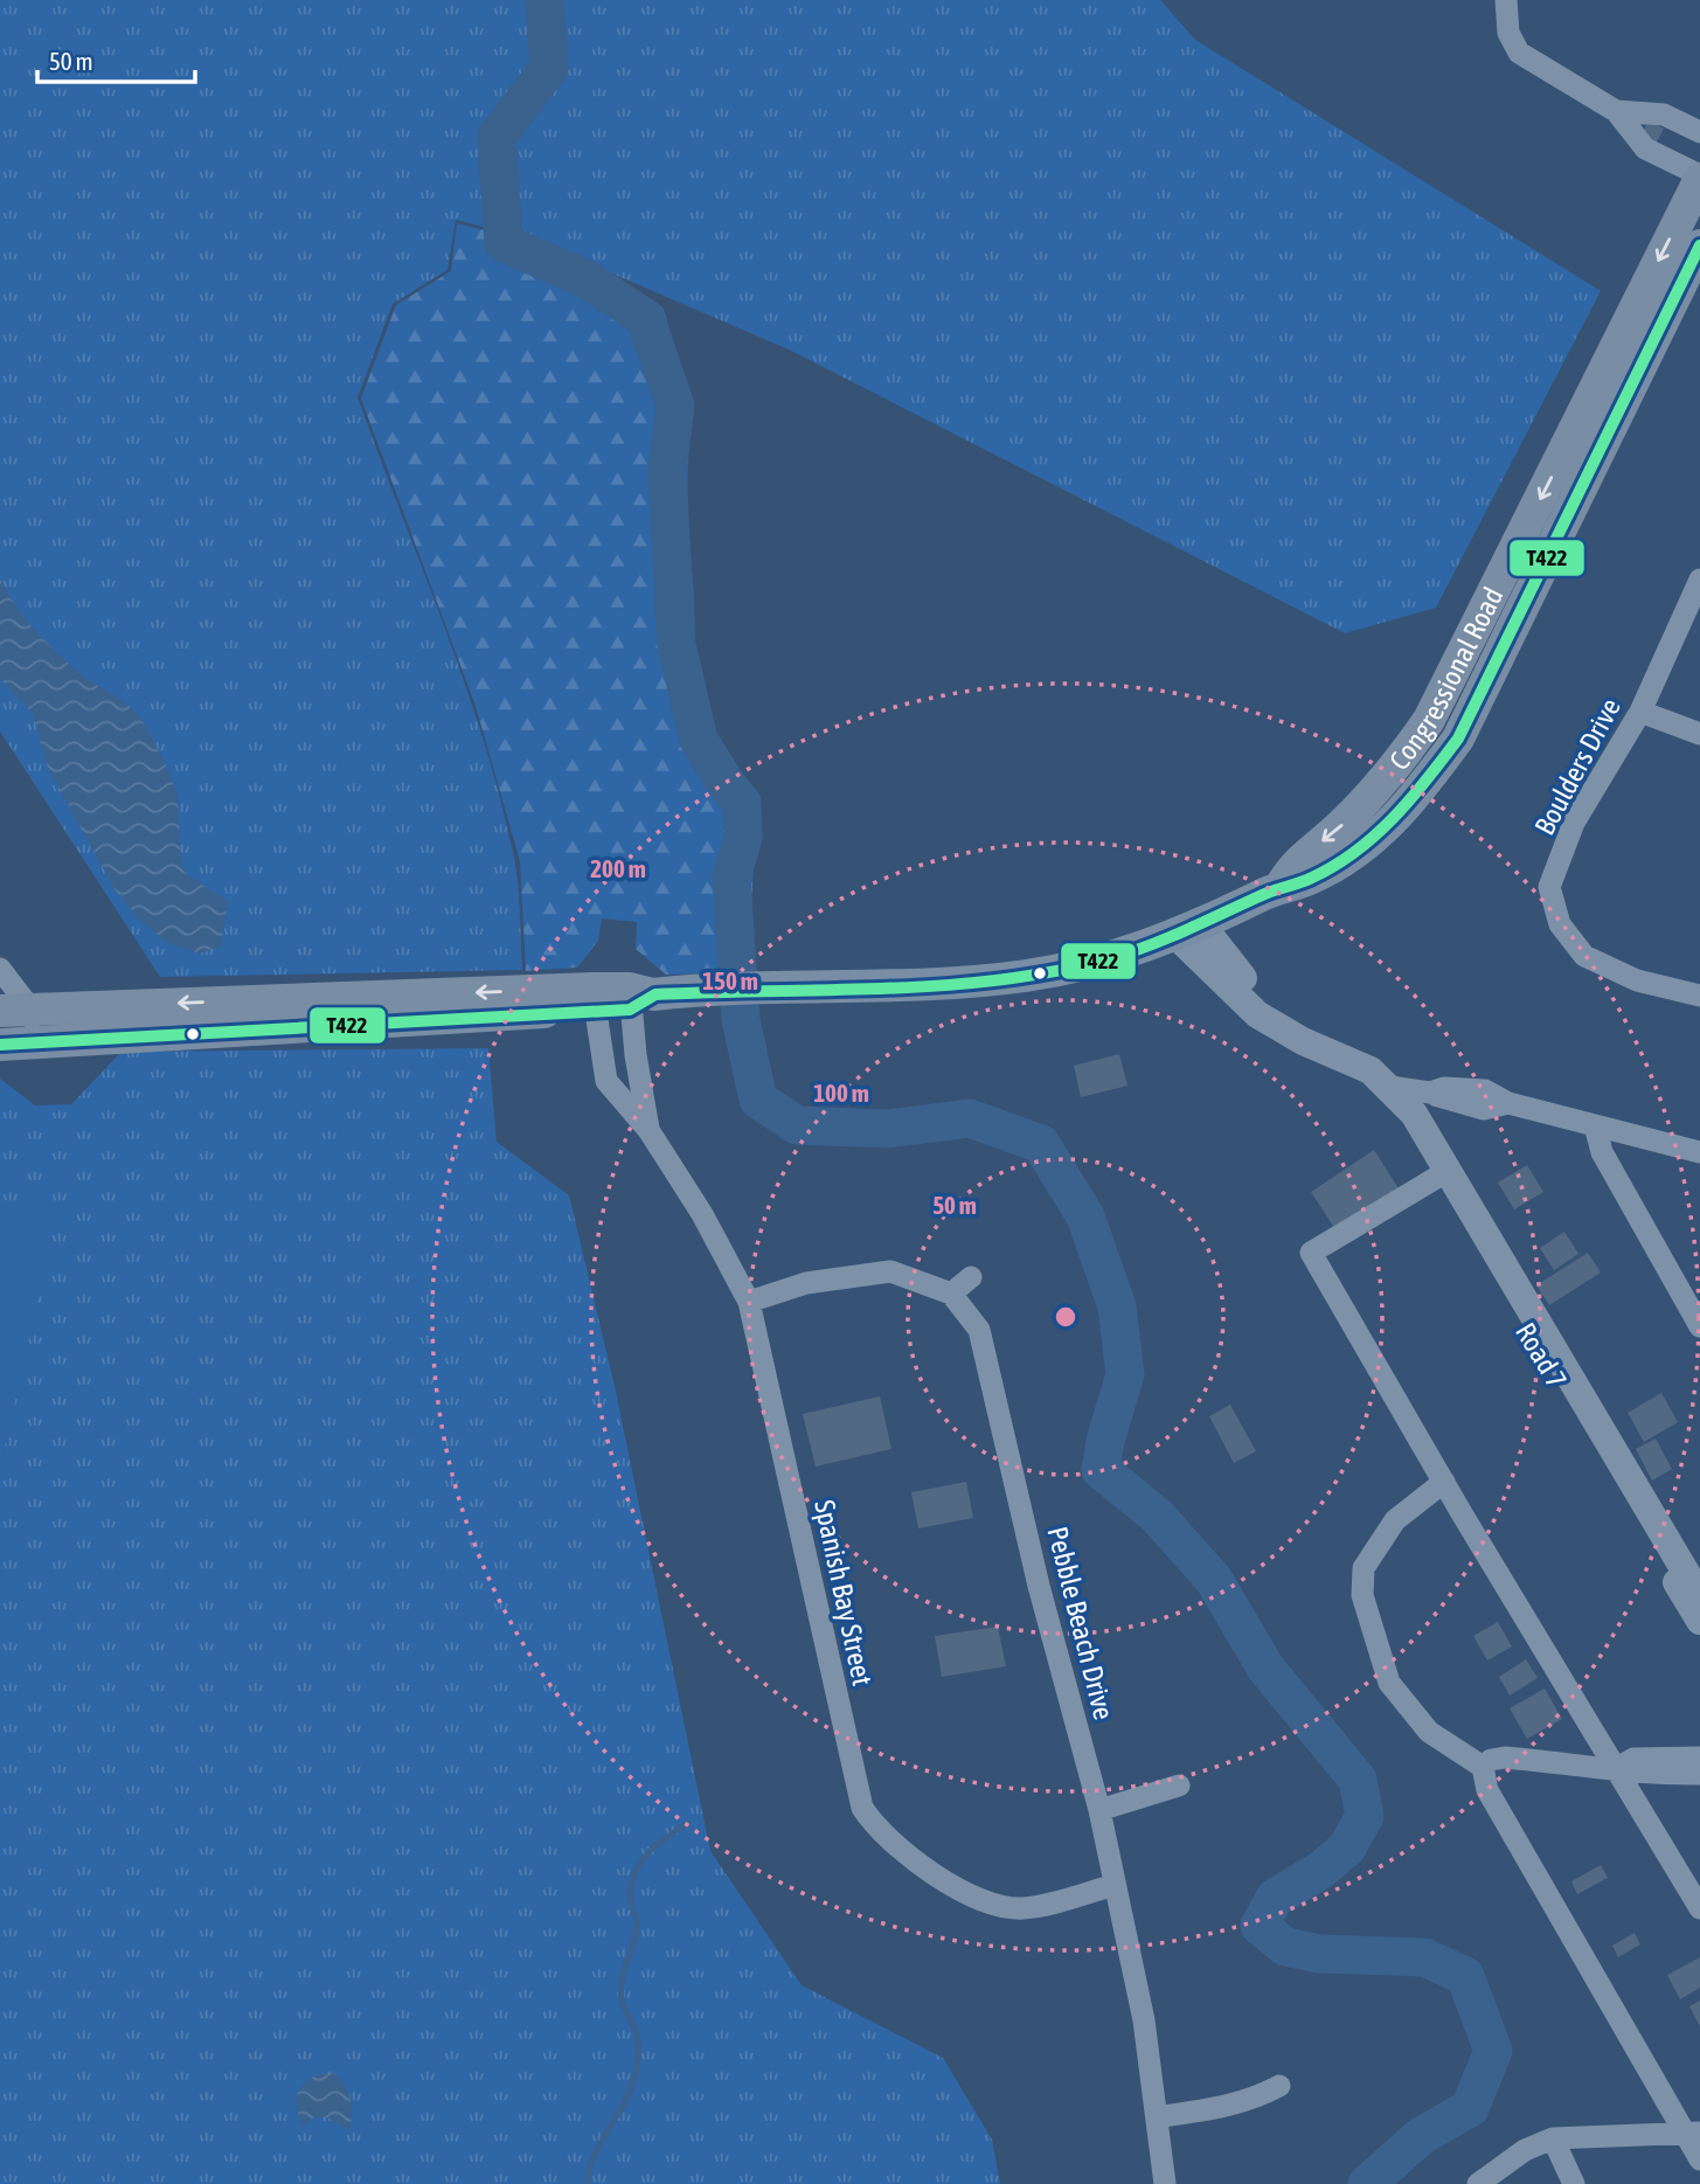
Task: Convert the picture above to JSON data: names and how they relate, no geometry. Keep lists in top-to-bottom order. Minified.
{"streets":{"main road":["Congressional Road"],"street":["Boulders Drive","Road 7","Spanish Bay Street","Pebble Beach Drive"]},"crossings":[["Congressional Road","Road 7"],["Congressional Road","Spanish Bay Street"],["Spanish Bay Street","Pebble Beach Drive"]],"one_way":["Congressional Road"],"lines":["transit line T422"],"scale_bar":"50 m","rings":["200 m","150 m","100 m","50 m"]}
